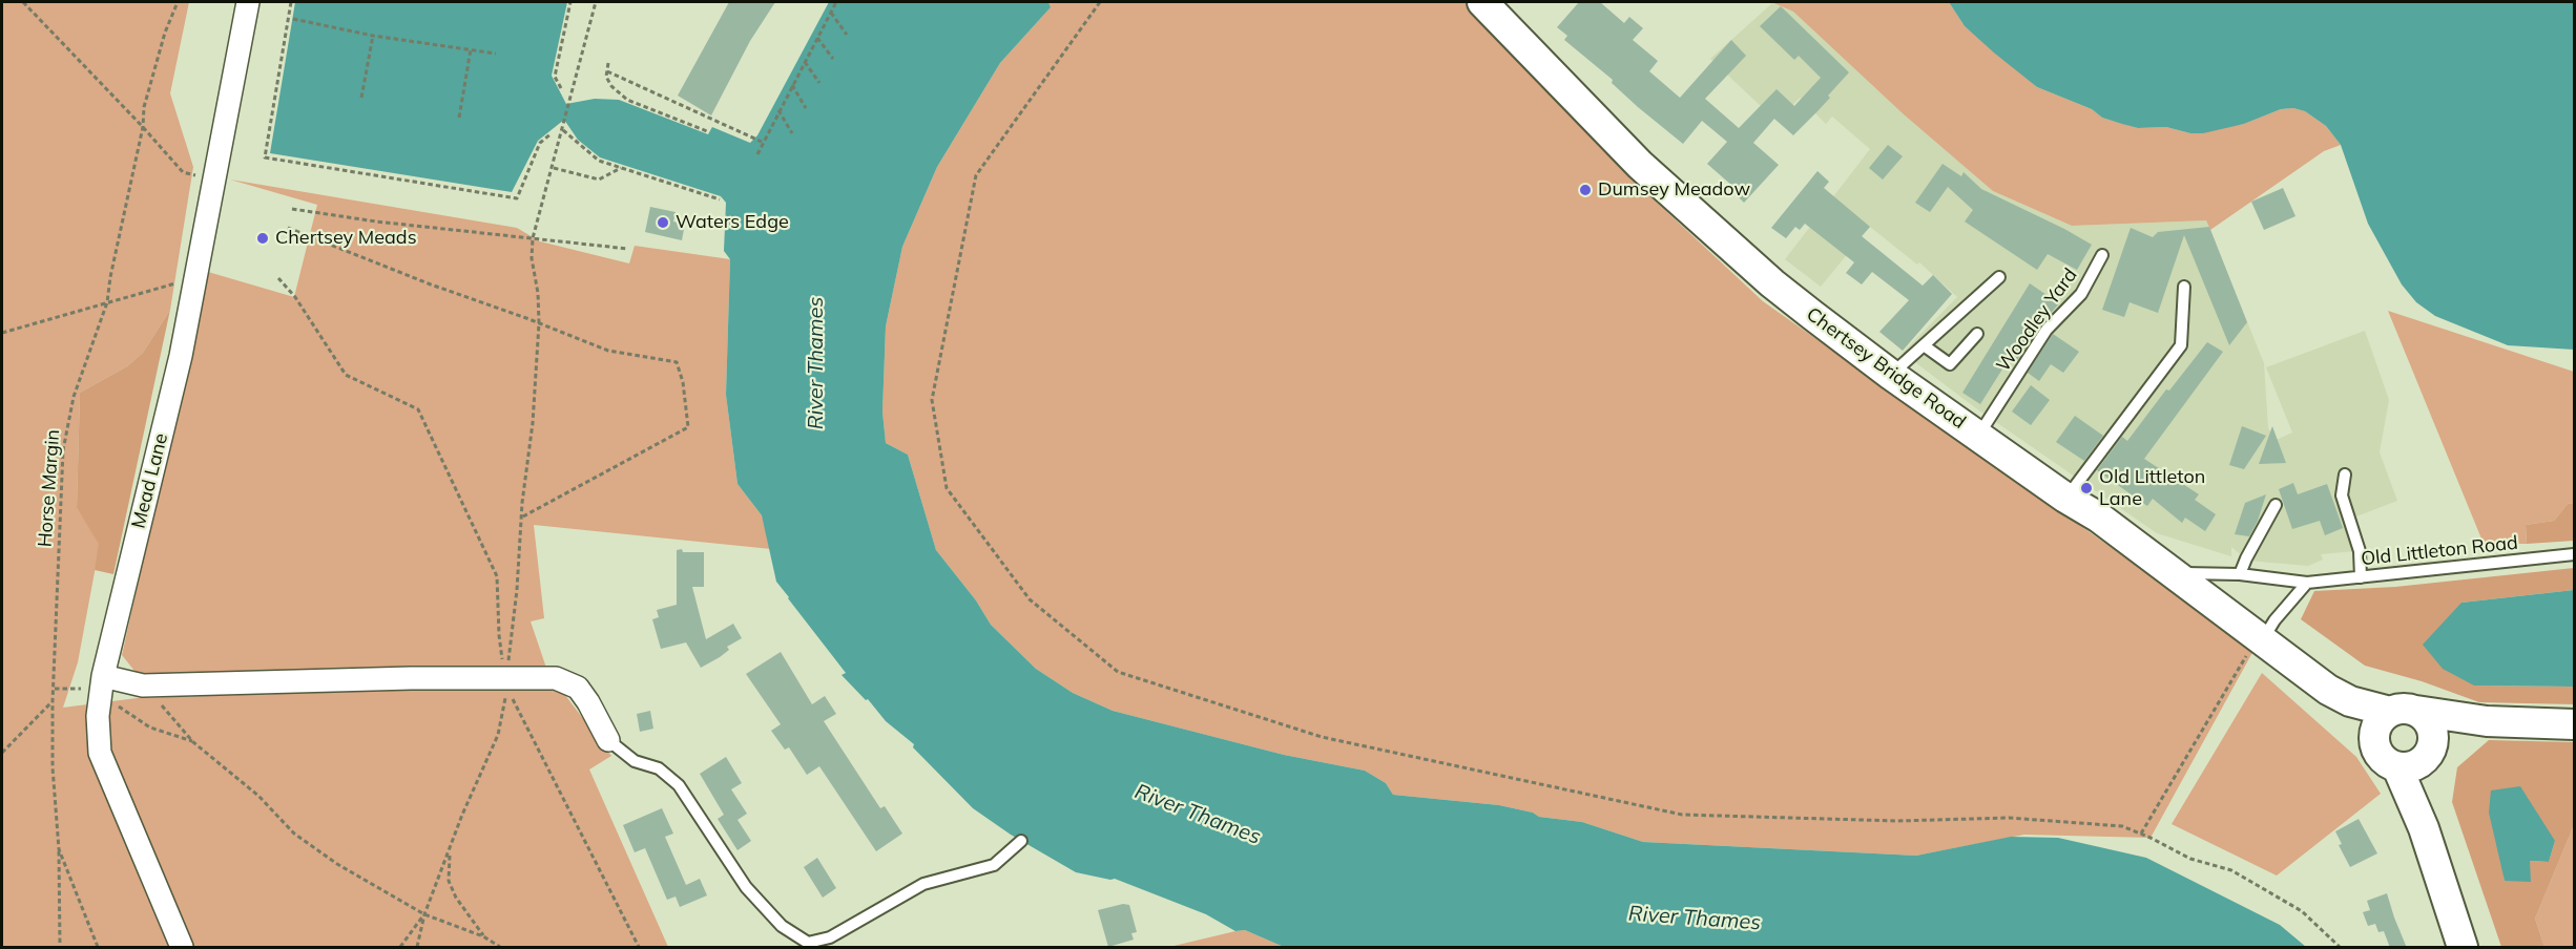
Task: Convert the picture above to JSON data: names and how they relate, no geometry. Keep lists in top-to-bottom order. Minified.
{"streets":{"main road":["Chertsey Bridge Road"],"street":["Mead Lane"],"lane":["Woodley Yard","Old Littleton Road"],"path":["Horse Margin"]},"crossings":[["Woodley Yard","Chertsey Bridge Road"],["Chertsey Bridge Road","Old Littleton Road"]],"water":["River Thames"],"places":["Dumsey Meadow","Waters Edge","Chertsey Meads","Old Littleton Lane"]}
